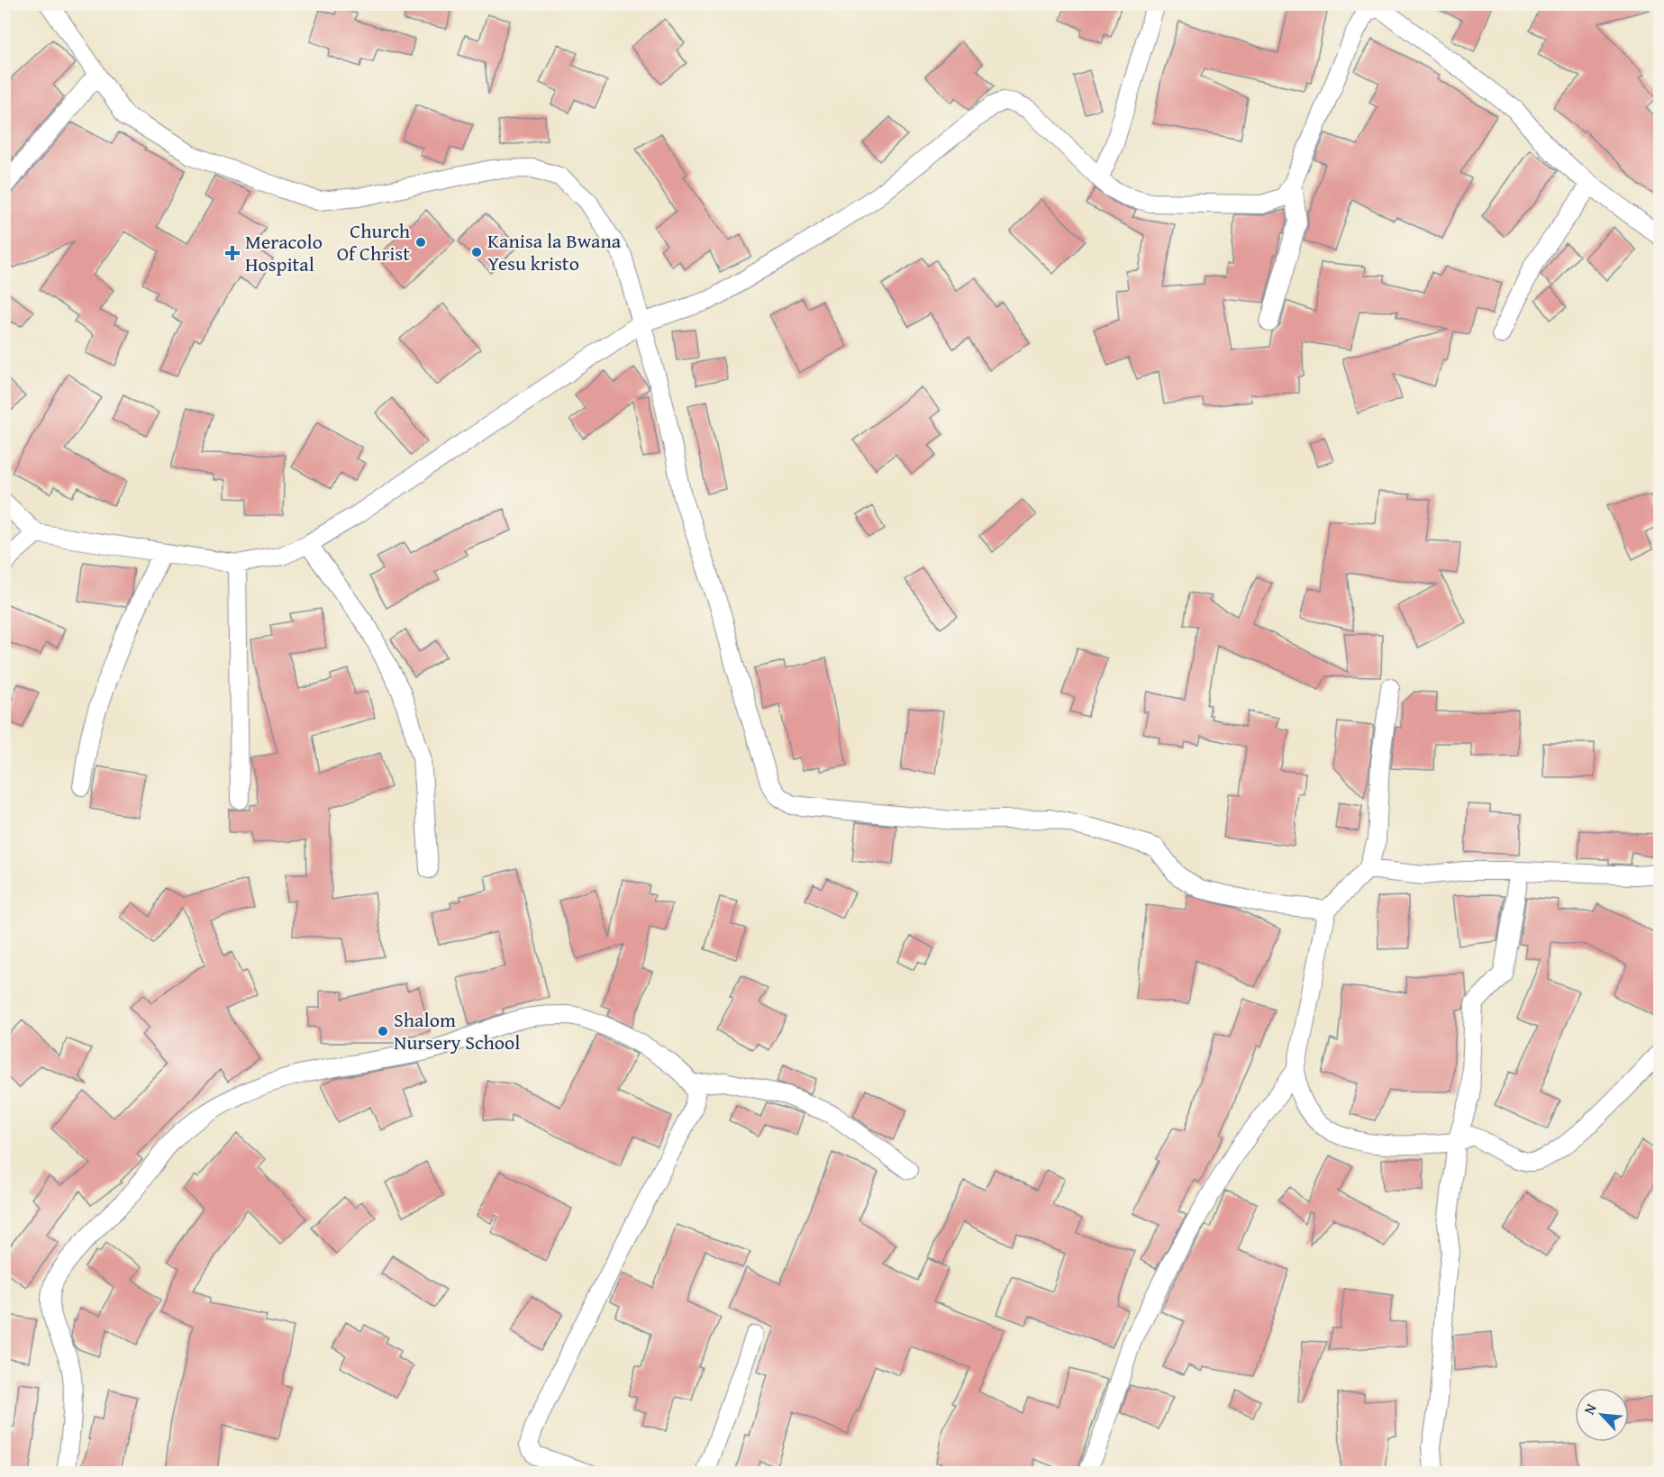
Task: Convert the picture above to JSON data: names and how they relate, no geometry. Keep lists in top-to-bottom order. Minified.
{"places":{"other":["Church Of Christ","Kanisa la Bwana Yesu kristo","Shalom Nursery School"],"health":["Meracolo Hospital"]},"north":"top left"}
